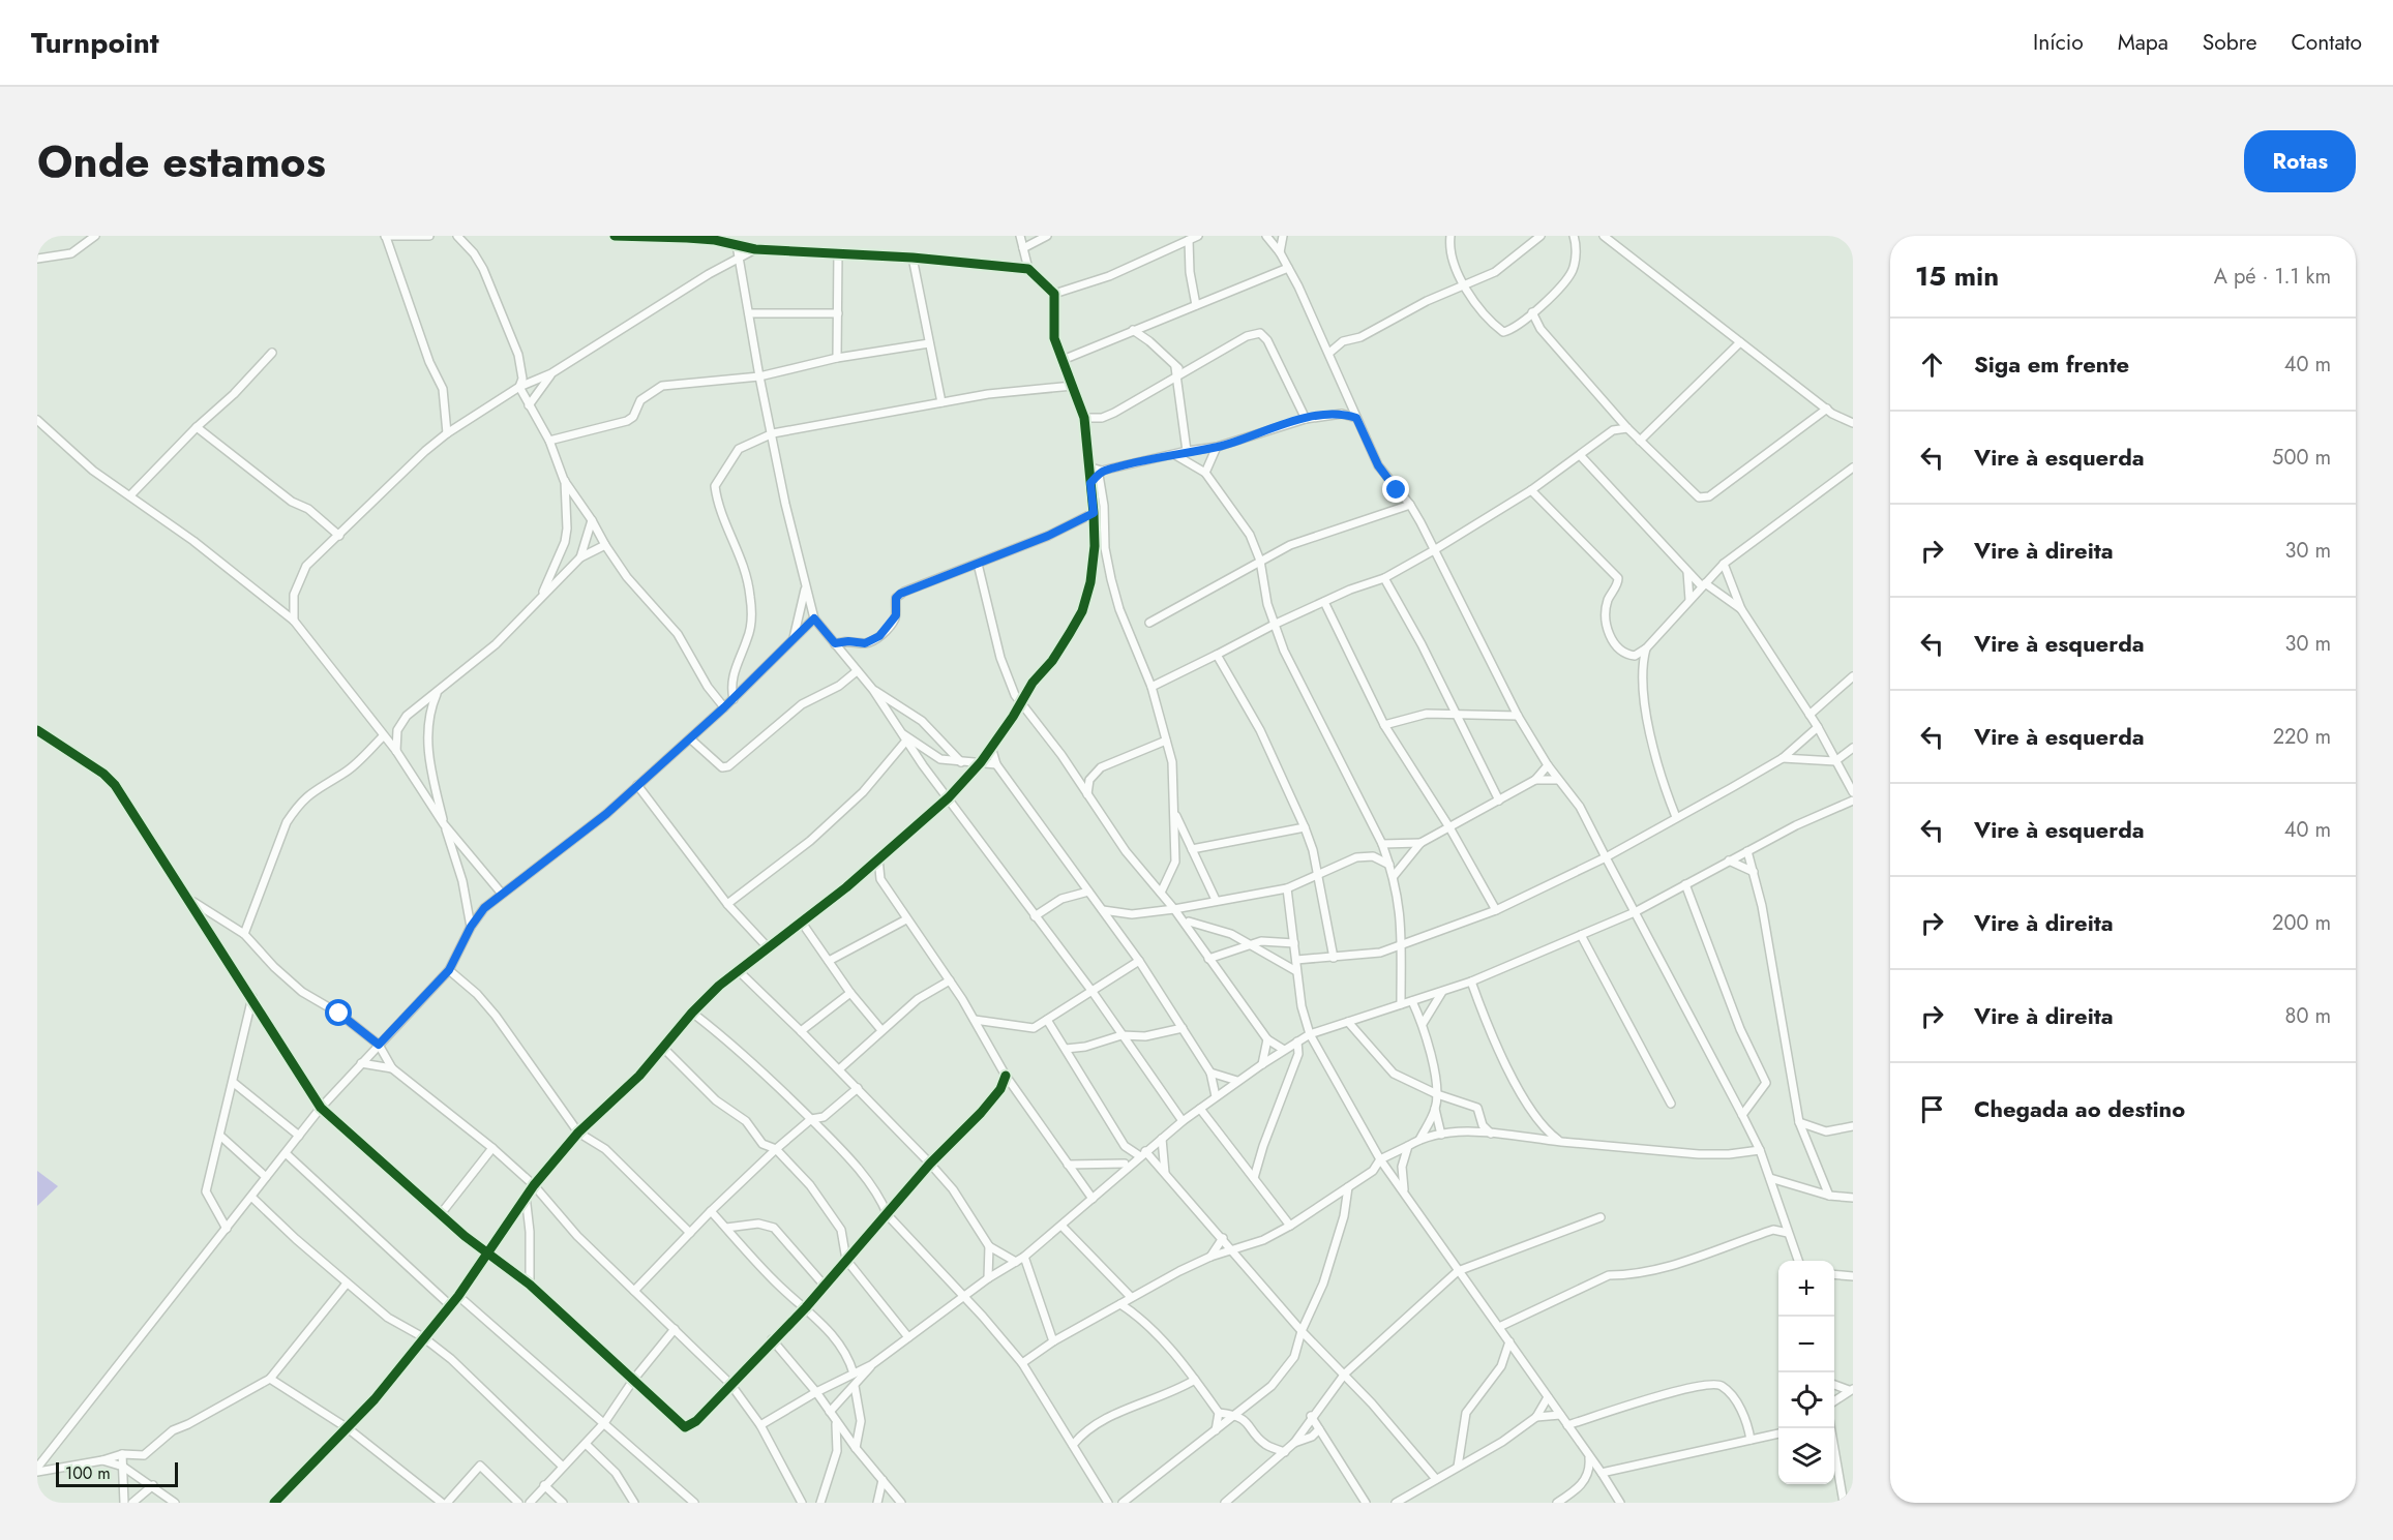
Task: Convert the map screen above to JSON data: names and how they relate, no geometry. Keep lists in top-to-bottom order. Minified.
{"scale_bar":"100 m","page":{"header":"Turnpoint","nav":["Início","Mapa","Sobre","Contato"],"title":"Onde estamos","buttons":"Rotas","heading":["15 min","A pé · 1.1 km"],"list":[["Siga em frente","40 m"],["Vire à esquerda","500 m"],["Vire à direita","30 m"],["Vire à esquerda","30 m"],["Vire à esquerda","220 m"],["Vire à esquerda","40 m"],["Vire à direita","200 m"],["Vire à direita","80 m"],"Chegada ao destino"],"map_buttons":["+","−"],"scale":"100 m"}}
